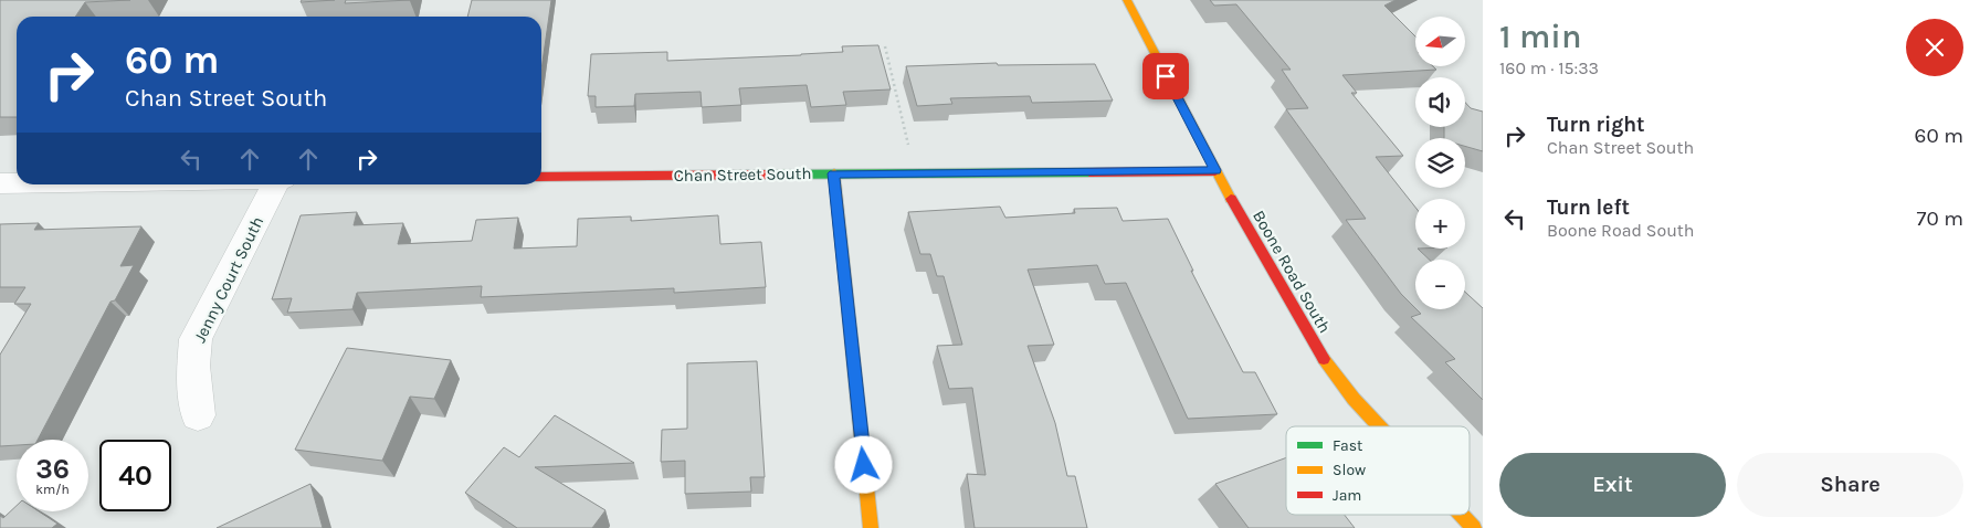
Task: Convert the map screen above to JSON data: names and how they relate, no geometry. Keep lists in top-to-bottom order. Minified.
{"streets":{"street":["Chan Street South","Boone Road South","Jenny Court South"]},"crossings":[["Chan Street South","Boone Road South"]],"legend":["Fast","Slow","Jam"],"north":"left","page":{"heading":["1 min","160 m · 15:33"],"map_buttons":["+","−"],"turn":["60 m","Chan Street South"],"list":[{"name":"Turn right","note":"Chan Street South","value":"60 m"},{"name":"Turn left","note":"Boone Road South","value":"70 m"}],"speed":"36 km/h","limit":"40","buttons":["Exit","Share"]}}
